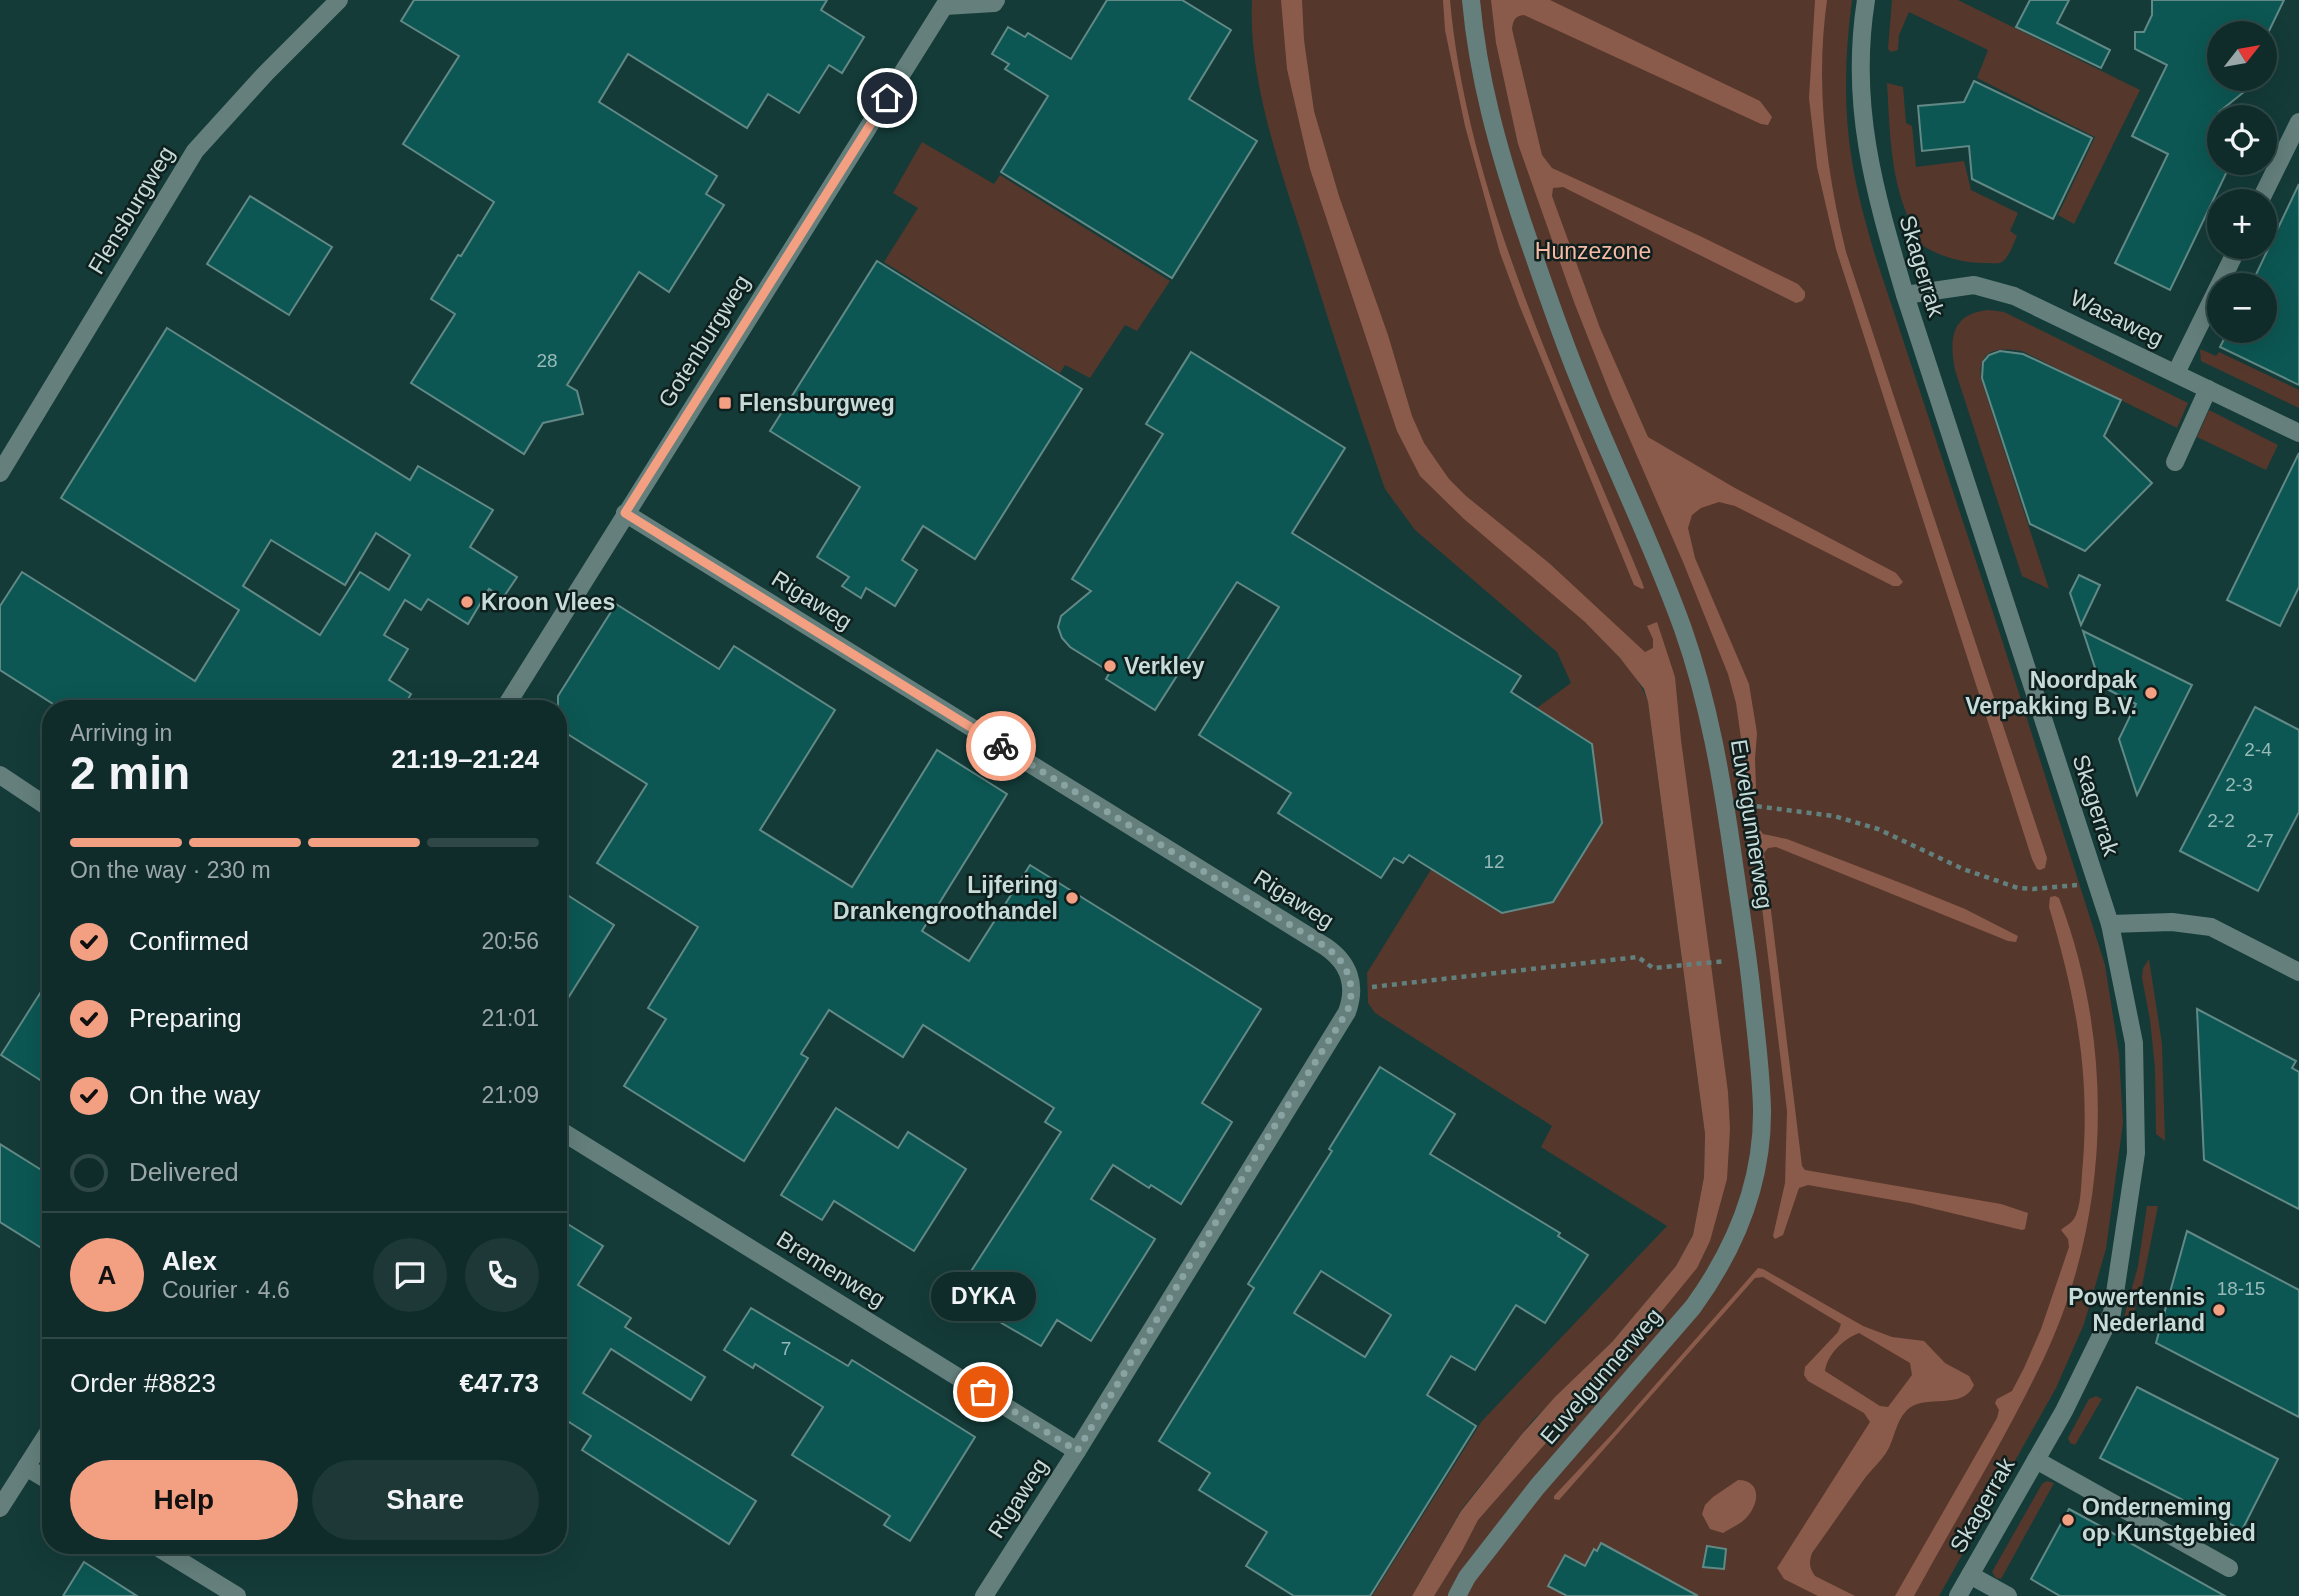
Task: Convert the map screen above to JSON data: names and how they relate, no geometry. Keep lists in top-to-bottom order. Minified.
{"streets":{"street":["Flensburgweg","Skagerrak","Wasaweg","Gotenburgweg","Rigaweg","Euvelgunnerweg","Bremenweg"]},"crossings":[["Skagerrak","Wasaweg"],["Gotenburgweg","Rigaweg"],["Rigaweg","Bremenweg"]],"parks":["Hunzezone"],"places":{"transit":["Flensburgweg"],"other":["Kroon Vlees","Verkley","Noordpak Verpakking B.V.","Lijfering Drankengroothandel","Powertennis Nederland","DYKA","Onderneming op Kunstgebied"]},"house_numbers":["28","2-4","2-3","2-2","2-7","12","18-15","7"],"north":"top right","page":{"map_buttons":["+","−"],"heading":["2 min","Arriving in","21:19–21:24"],"panel":["Alex","Courier · 4.6","Order #8823","€47.73"],"bar":"On the way · 230 m","list":[["Confirmed","20:56"],["Preparing","21:01"],["On the way","21:09"],"Delivered"],"round":"A","bubble":"DYKA","buttons":["Help","Share"]}}
